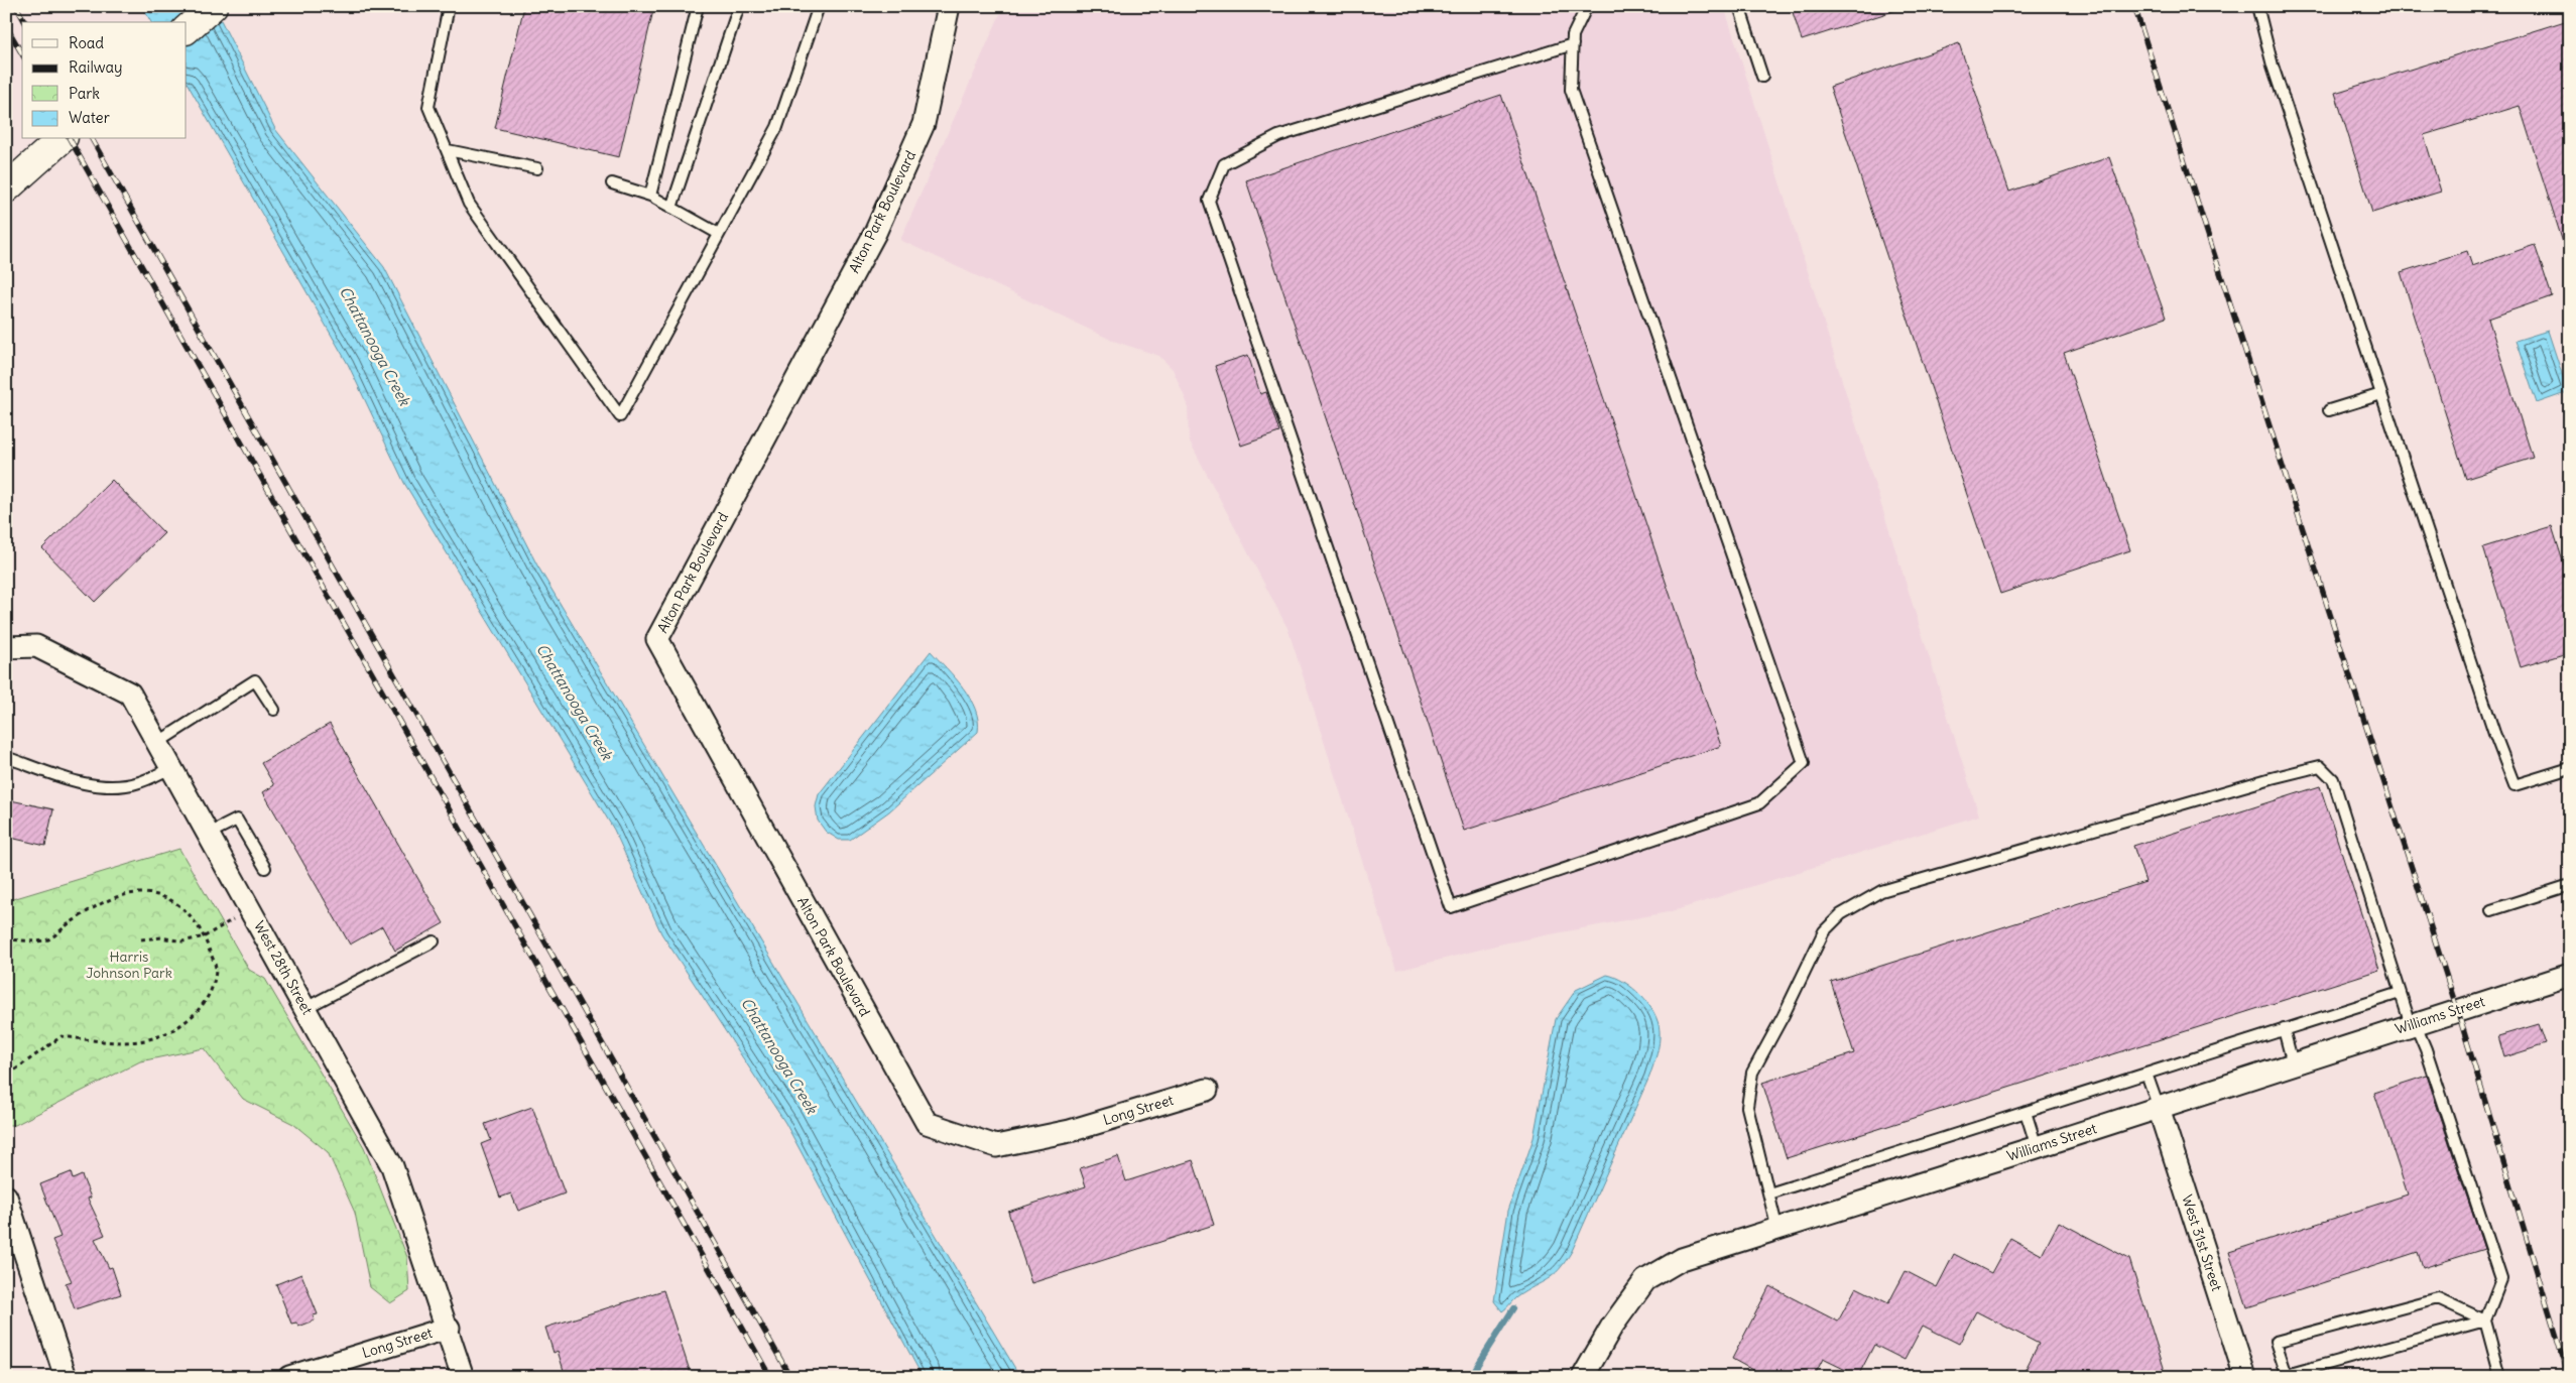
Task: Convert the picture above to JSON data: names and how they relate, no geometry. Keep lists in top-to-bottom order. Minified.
{"streets":{"street":["Alton Park Boulevard","West 28th Street","Williams Street","Long Street","West 31st Street"]},"crossings":[["Alton Park Boulevard","Long Street"],["West 28th Street","Long Street"],["Williams Street","West 31st Street"]],"water":["Chattanooga Creek"],"parks":["Harris Johnson Park"],"legend":["Road","Railway","Park","Water"]}
